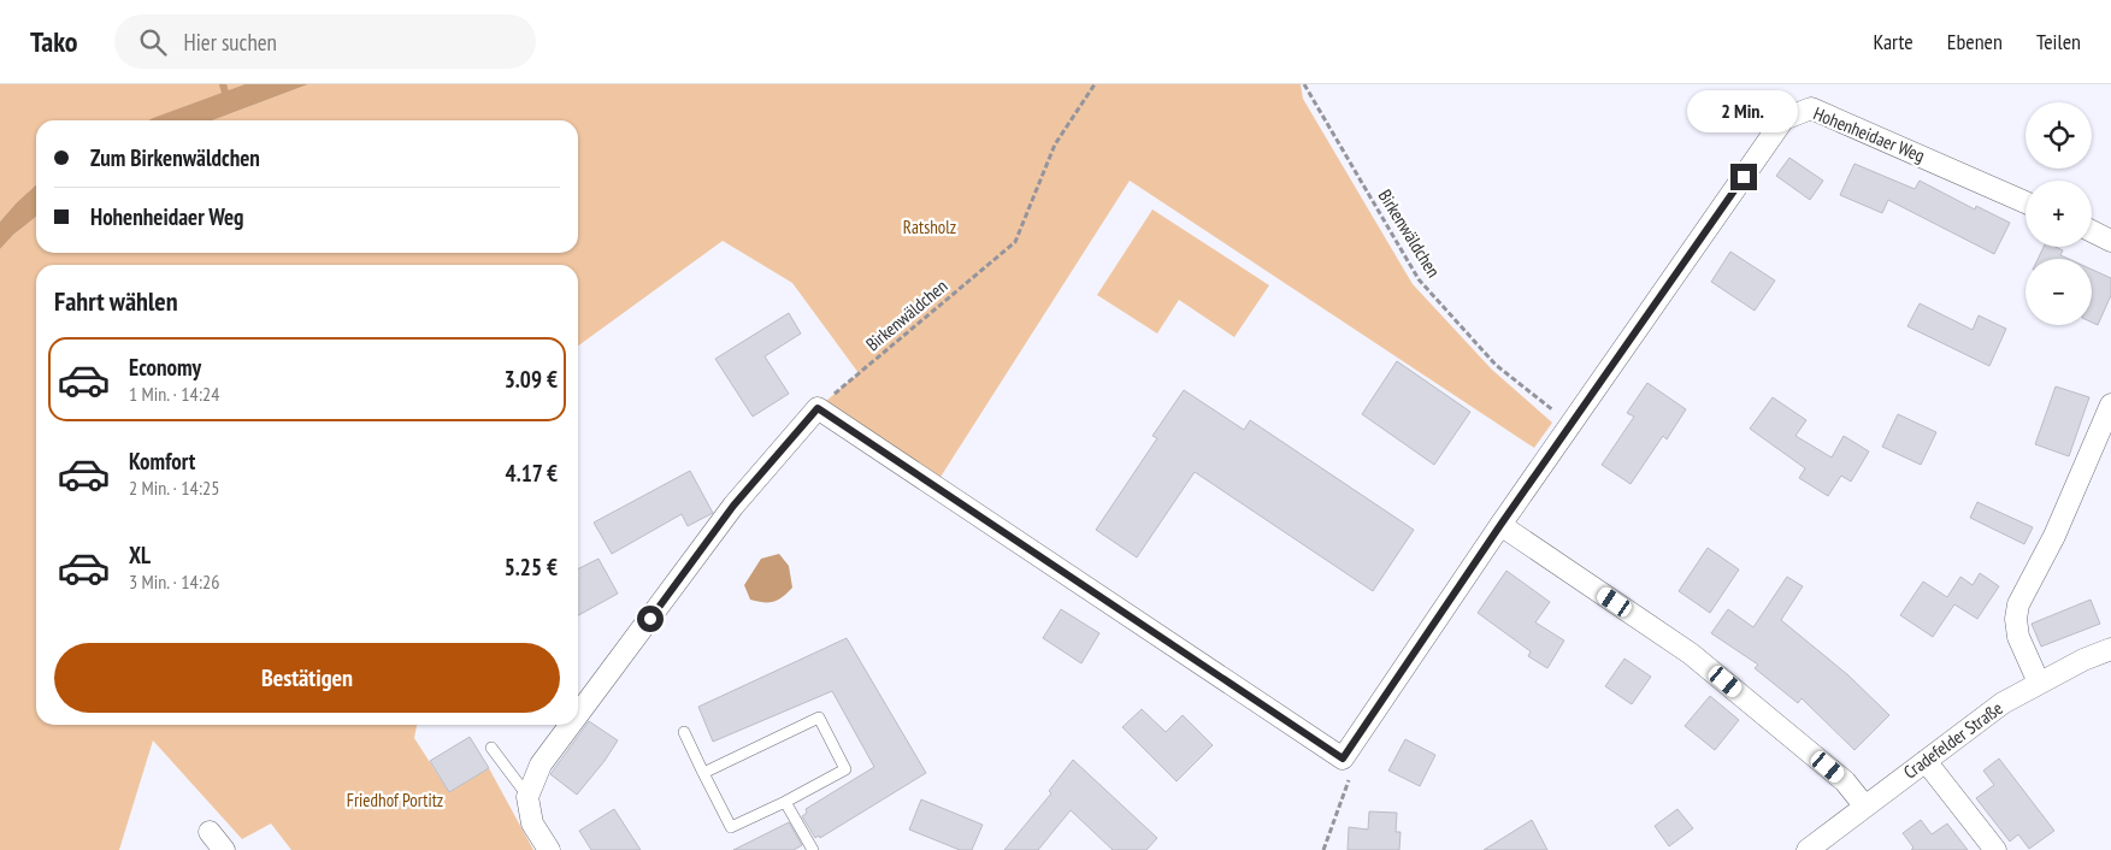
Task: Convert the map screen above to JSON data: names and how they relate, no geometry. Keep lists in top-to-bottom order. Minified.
{"streets":{"street":["Hohenheidaer Weg","Cradefelder Straße"],"path":["Birkenwäldchen"]},"crossings":[["Hohenheidaer Weg","Birkenwäldchen"]],"parks":["Ratsholz","Friedhof Portitz"],"page":{"header":"Tako","search":"Hier suchen","nav":["Karte","Ebenen","Teilen"],"bubble":"2 Min.","map_buttons":["+","−"],"banner":["Zum Birkenwäldchen","Hohenheidaer Weg"],"heading":"Fahrt wählen","list":[{"name":"Economy","note":"1 Min. · 14:24","value":"3.09 €"},{"name":"Komfort","note":"2 Min. · 14:25","value":"4.17 €"},{"name":"XL","note":"3 Min. · 14:26","value":"5.25 €"}],"buttons":"Bestätigen"}}
